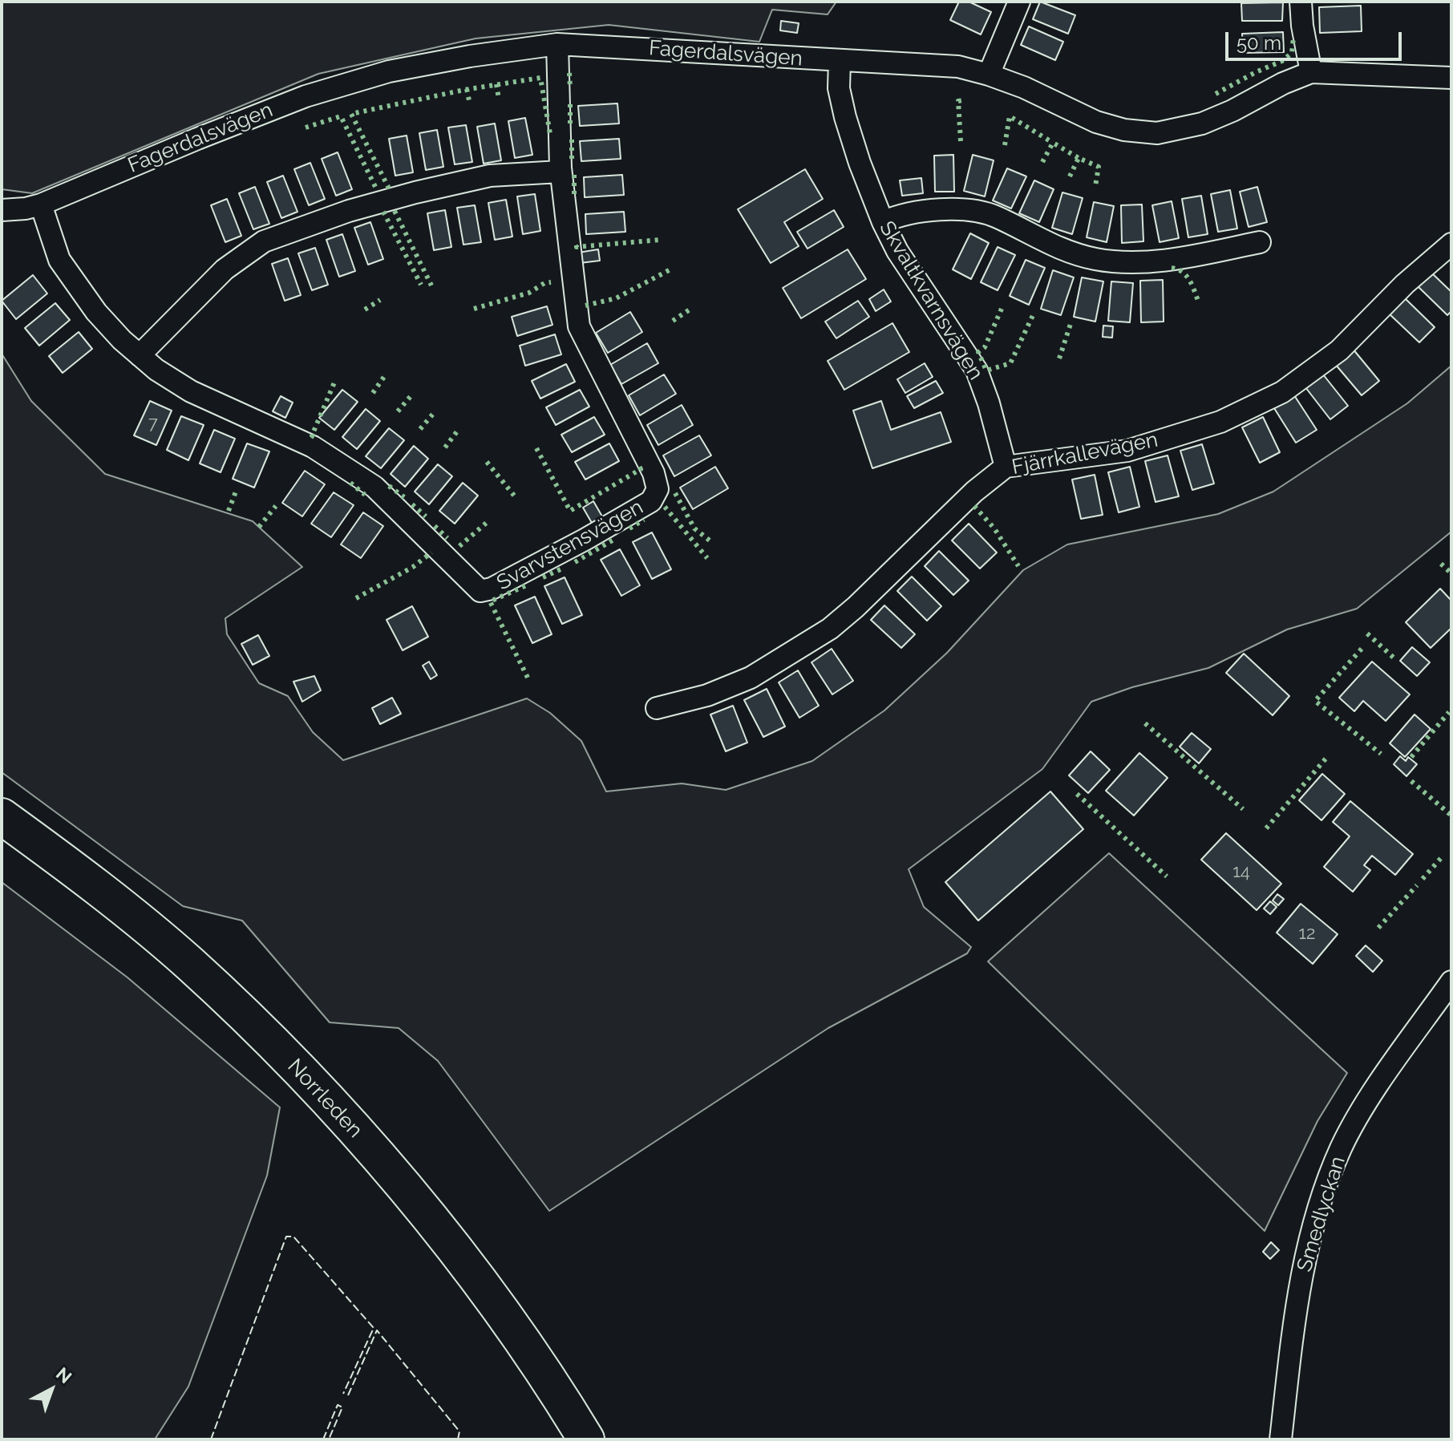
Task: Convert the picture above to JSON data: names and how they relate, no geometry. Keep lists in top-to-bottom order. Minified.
{"streets":{"highway":["Norrleden"],"street":["Fagerdalsvägen","Skvaltkvarnsvägen","Fjärrkallevägen","Svarvstensvägen","Smedlyckan"]},"crossings":[["Fagerdalsvägen","Skvaltkvarnsvägen"],["Fagerdalsvägen","Svarvstensvägen"],["Skvaltkvarnsvägen","Fjärrkallevägen"]],"house_numbers":["7","14","12"],"scale_bar":"50 m","north":"top right"}
